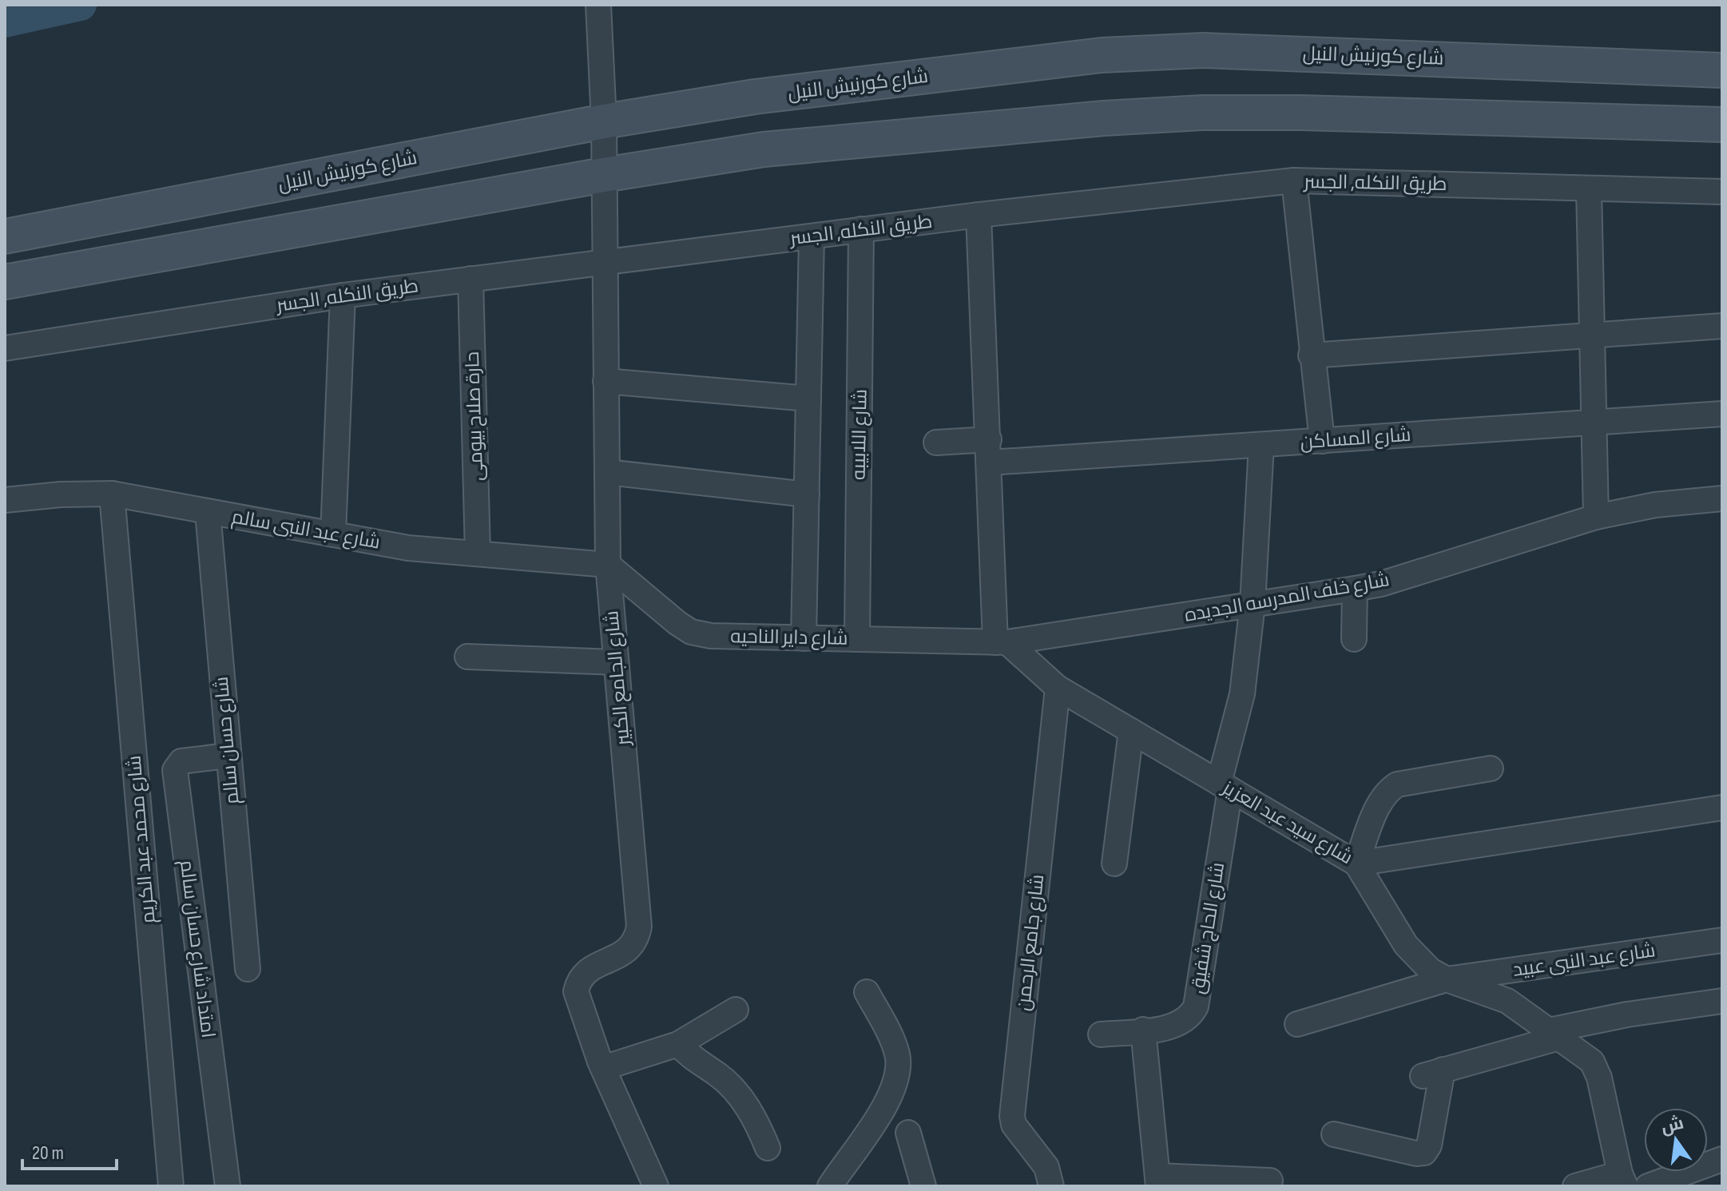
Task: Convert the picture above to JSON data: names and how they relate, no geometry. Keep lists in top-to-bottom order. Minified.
{"streets":{"main road":["شارع كورنيش النيل"],"street":["طريق النكله, الجسر","حارة صلاح بيومى","شارع اللابيبه","شارع المساكن","شارع عبد النبى سالم","شارع خلف المدرسه الجديده","شارع داير الناحيه","شارع الجامع الكبير","شارع حسان سالم","شارع سيد عبد العزيز","شارع محمد عبد الكريم","شارع الحاج شفيق","شارع جامع الرحمن","امتداد شارع حسان سالم","شارع عبد النبى عبيد"]},"crossings":[["شارع كورنيش النيل","شارع الجامع الكبير"],["طريق النكله, الجسر","حارة صلاح بيومى"],["طريق النكله, الجسر","شارع اللابيبه"],["طريق النكله, الجسر","شارع الجامع الكبير"],["حارة صلاح بيومى","شارع عبد النبى سالم"],["شارع اللابيبه","شارع داير الناحيه"],["شارع المساكن","شارع الحاج شفيق"],["شارع عبد النبى سالم","شارع داير الناحيه"],["شارع عبد النبى سالم","شارع الجامع الكبير"],["شارع عبد النبى سالم","شارع حسان سالم"],["شارع عبد النبى سالم","شارع محمد عبد الكريم"],["شارع خلف المدرسه الجديده","شارع داير الناحيه"],["شارع خلف المدرسه الجديده","شارع سيد عبد العزيز"],["شارع خلف المدرسه الجديده","شارع الحاج شفيق"],["شارع داير الناحيه","شارع الجامع الكبير"],["شارع داير الناحيه","شارع سيد عبد العزيز"],["شارع حسان سالم","امتداد شارع حسان سالم"],["شارع سيد عبد العزيز","شارع الحاج شفيق"],["شارع سيد عبد العزيز","شارع جامع الرحمن"]],"scale_bar":"20 m","north":"top"}
